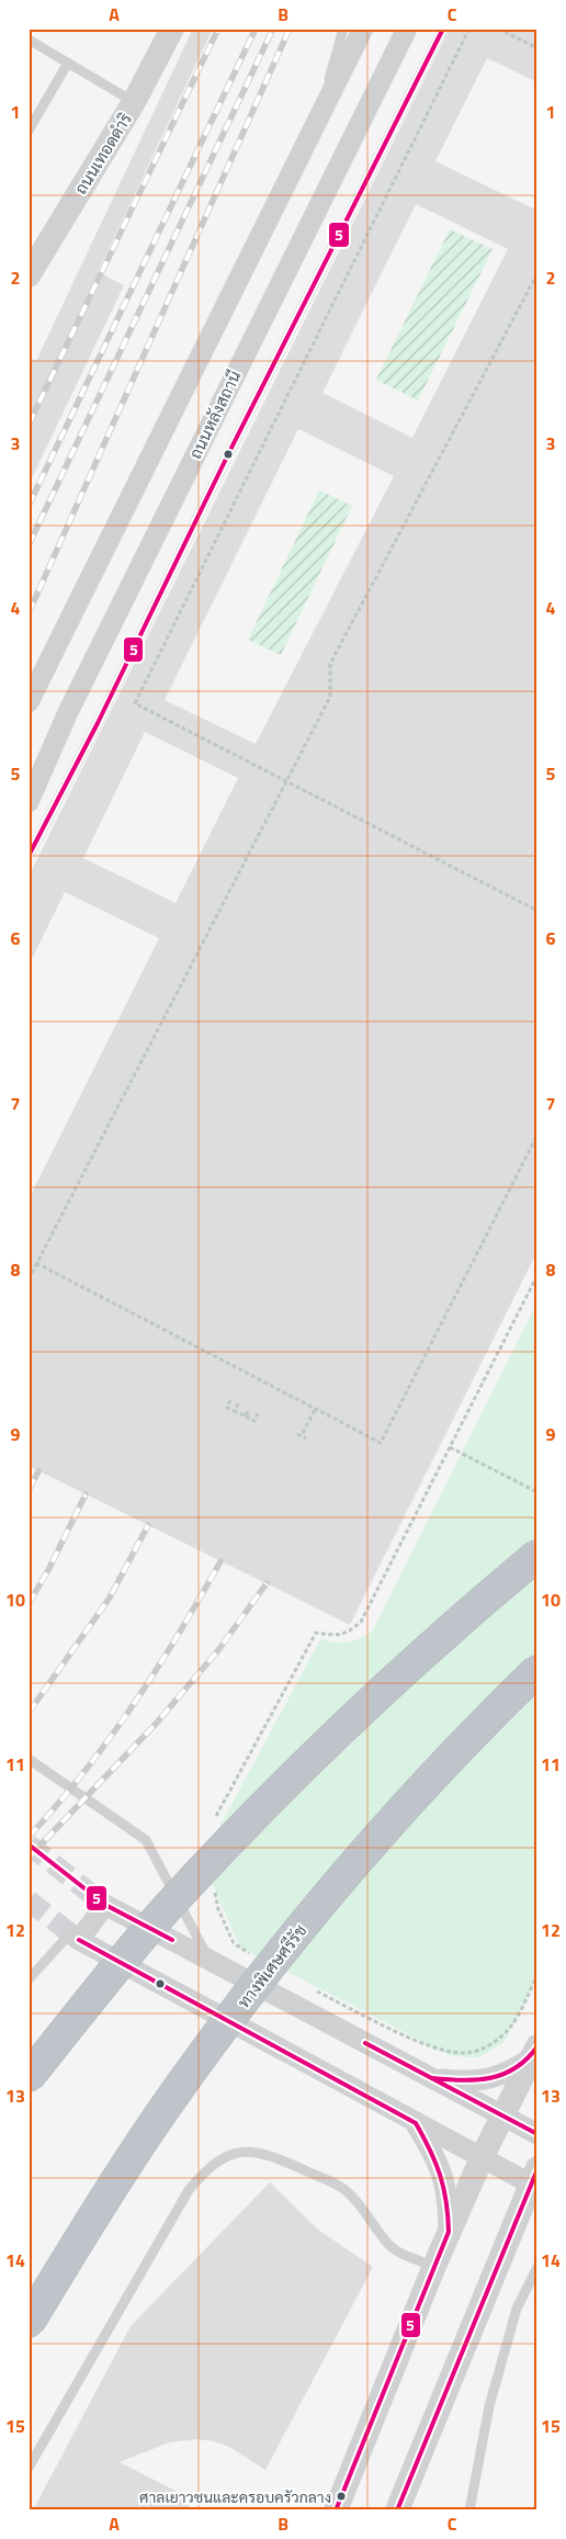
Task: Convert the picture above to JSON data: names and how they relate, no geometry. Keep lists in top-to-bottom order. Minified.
{"streets":{"highway":["ทางพิเศษศรีรัช"],"street":["ถนนเทอดดำริ","ถนนหลังสถานี"]},"places":["ศาลเยาวชนและครอบครัวกลาง"],"lines":["transit line 5"],"grid":{"columns":["A","B","C"],"rows":["1","2","3","4","5","6","7","8","9","10","11","12","13","14","15"]}}
